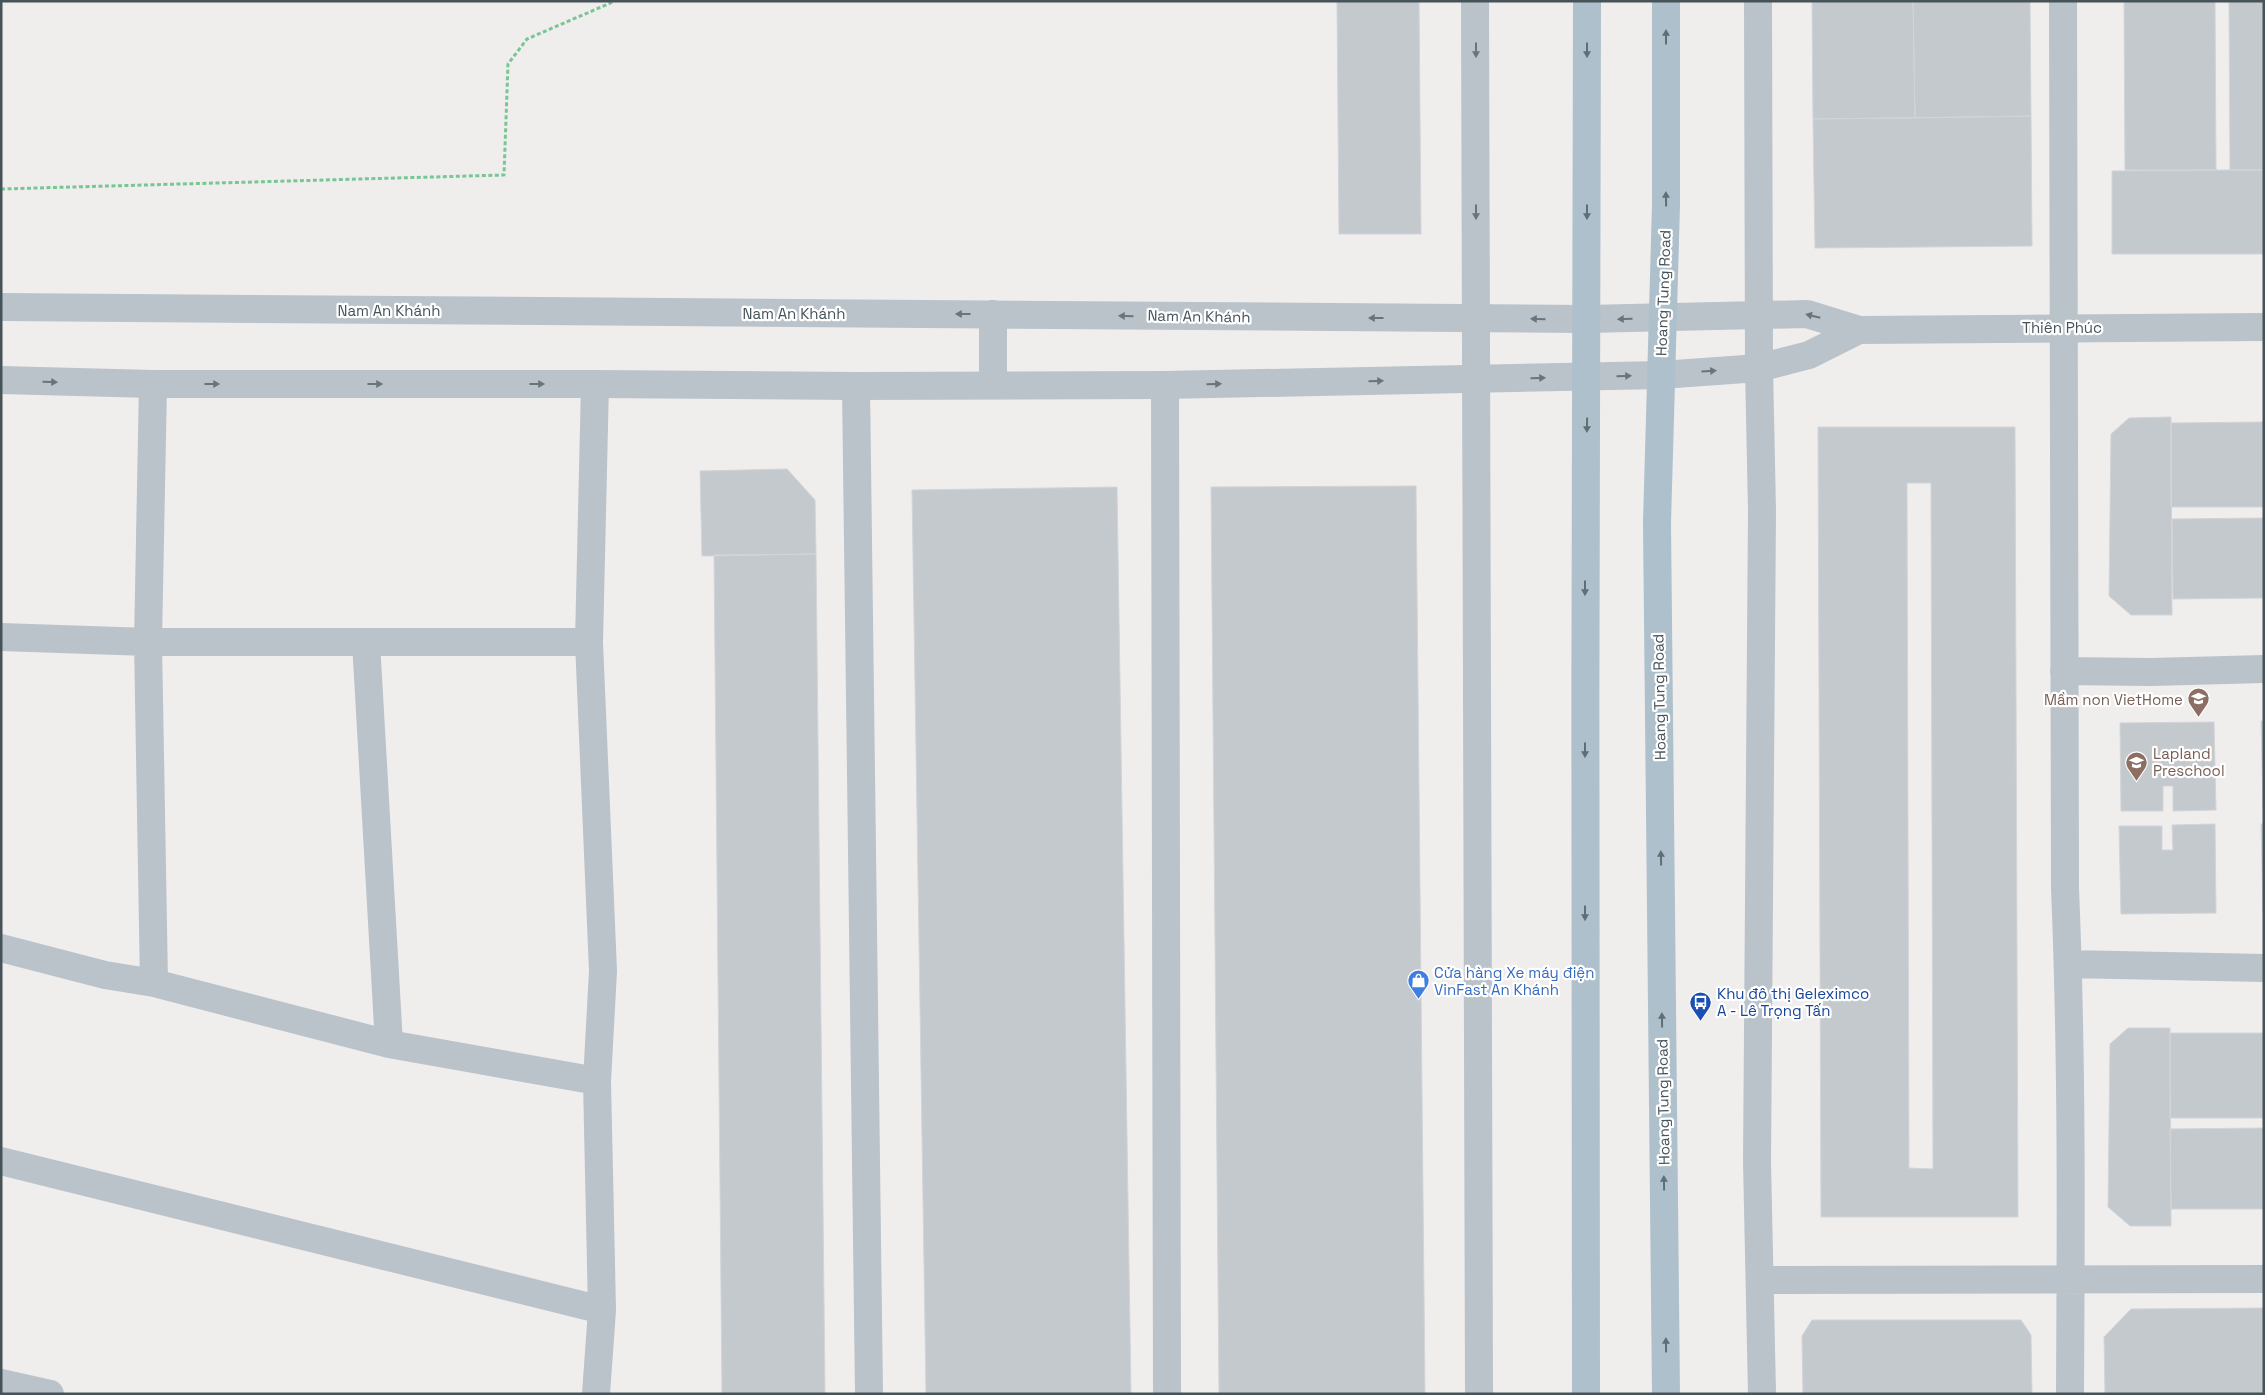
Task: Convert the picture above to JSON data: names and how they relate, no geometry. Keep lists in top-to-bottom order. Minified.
{"streets":{"main road":["Hoang Tung Road"],"street":["Nam An Khánh","Thiên Phúc"]},"crossings":[["Hoang Tung Road","Nam An Khánh"],["Hoang Tung Road","Thiên Phúc"],["Nam An Khánh","Thiên Phúc"]],"places":{"school or university":["Mầm non VietHome","Lapland Preschool"],"shop":["Cửa hàng Xe máy điện VinFast An Khánh"],"bus stop":["Khu đô thị Geleximco A - Lê Trọng Tấn"]}}
